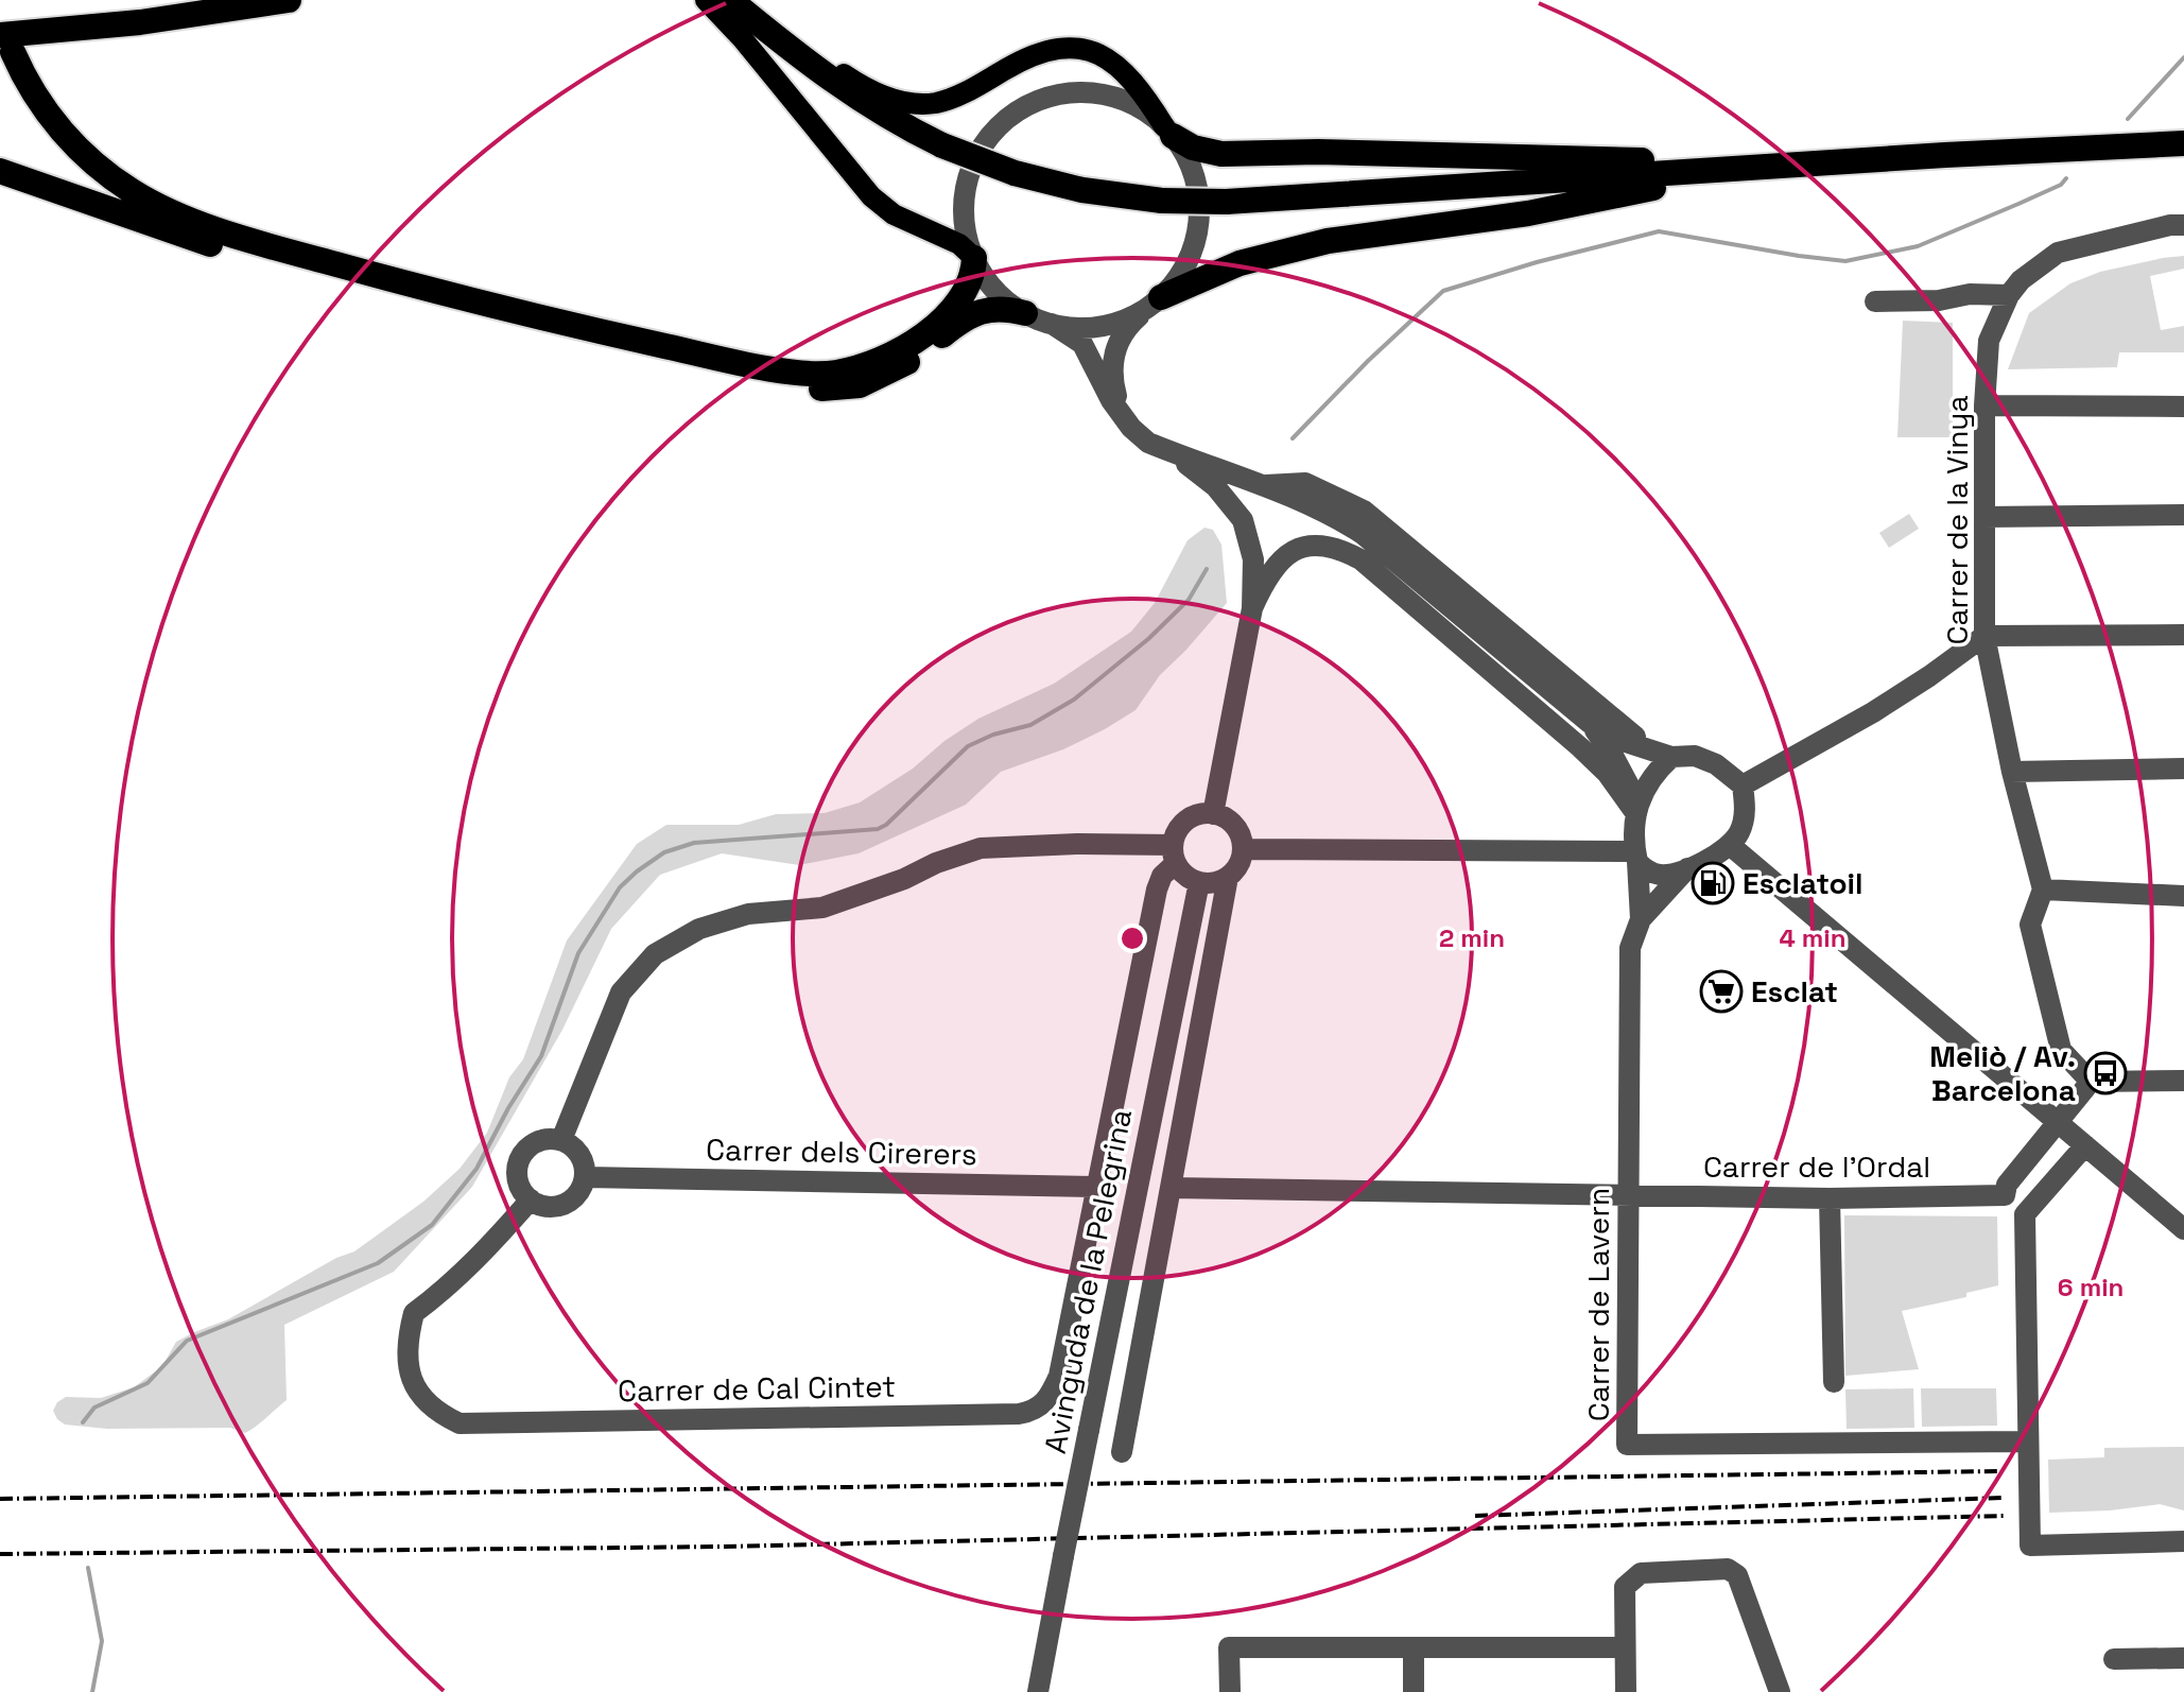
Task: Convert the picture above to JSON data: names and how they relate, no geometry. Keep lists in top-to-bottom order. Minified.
{"streets":{"street":["Carrer de la Vinya","Carrer dels Cirerers","Carrer de l'Ordal","Avinguda de la Pelegrina","Carrer de Lavern","Carrer de Cal Cintet"]},"crossings":[["Carrer dels Cirerers","Avinguda de la Pelegrina"],["Carrer dels Cirerers","Carrer de Cal Cintet"],["Carrer de l'Ordal","Carrer de Lavern"],["Avinguda de la Pelegrina","Carrer de Cal Cintet"]],"places":{"fuel station":["Esclatoil"],"supermarket":["Esclat"],"bus stop":["Meliò / Av. Barcelona"]},"rings":["2 min","4 min","6 min"]}
